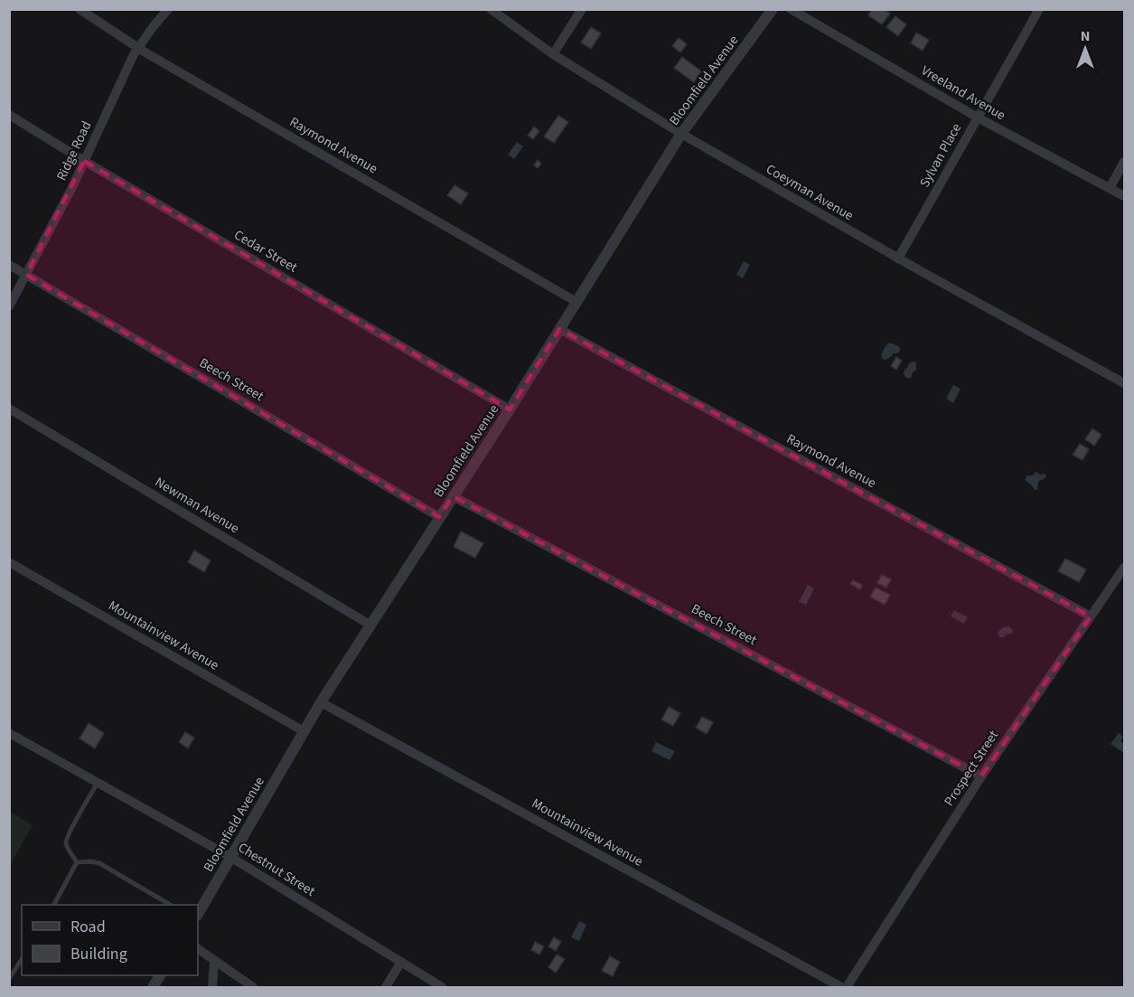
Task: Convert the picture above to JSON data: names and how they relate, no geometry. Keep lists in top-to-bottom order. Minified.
{"streets":{"street":["Bloomfield Avenue","Vreeland Avenue","Raymond Avenue","Ridge Road","Sylvan Place","Coeyman Avenue","Cedar Street","Beech Street","Newman Avenue","Mountainview Avenue","Prospect Street","Chestnut Street"]},"crossings":[["Bloomfield Avenue","Raymond Avenue"],["Bloomfield Avenue","Coeyman Avenue"],["Bloomfield Avenue","Cedar Street"],["Bloomfield Avenue","Beech Street"],["Bloomfield Avenue","Newman Avenue"],["Bloomfield Avenue","Mountainview Avenue"],["Bloomfield Avenue","Chestnut Street"],["Vreeland Avenue","Sylvan Place"],["Raymond Avenue","Ridge Road"],["Raymond Avenue","Prospect Street"],["Ridge Road","Cedar Street"],["Ridge Road","Beech Street"],["Sylvan Place","Coeyman Avenue"],["Beech Street","Prospect Street"]],"legend":["Road","Building"],"north":"top"}
